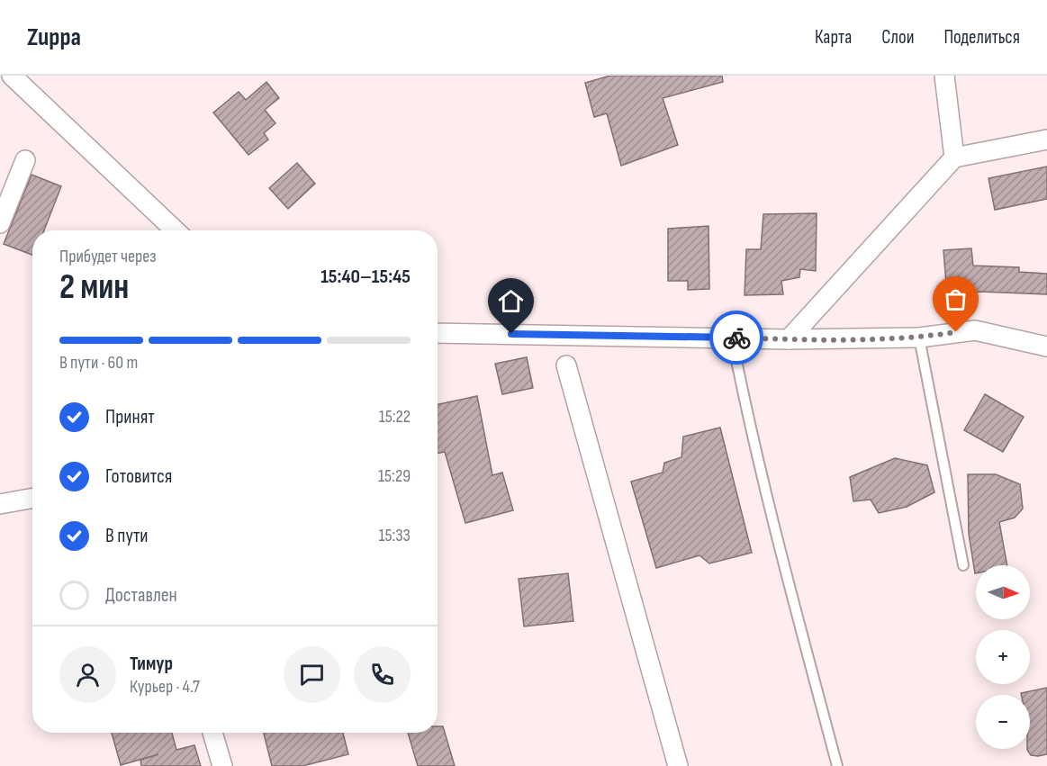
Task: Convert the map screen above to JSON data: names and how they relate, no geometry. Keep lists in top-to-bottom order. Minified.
{"north":"right","page":{"header":"Zuppa","nav":["Карта","Слои","Поделиться"],"heading":["2 мин","Прибудет через","15:40–15:45"],"panel":["Тимур","Курьер · 4.7"],"bar":"В пути · 60 m","list":[["Принят","15:22"],["Готовится","15:29"],["В пути","15:33"],"Доставлен"],"map_buttons":["+","−"]}}
